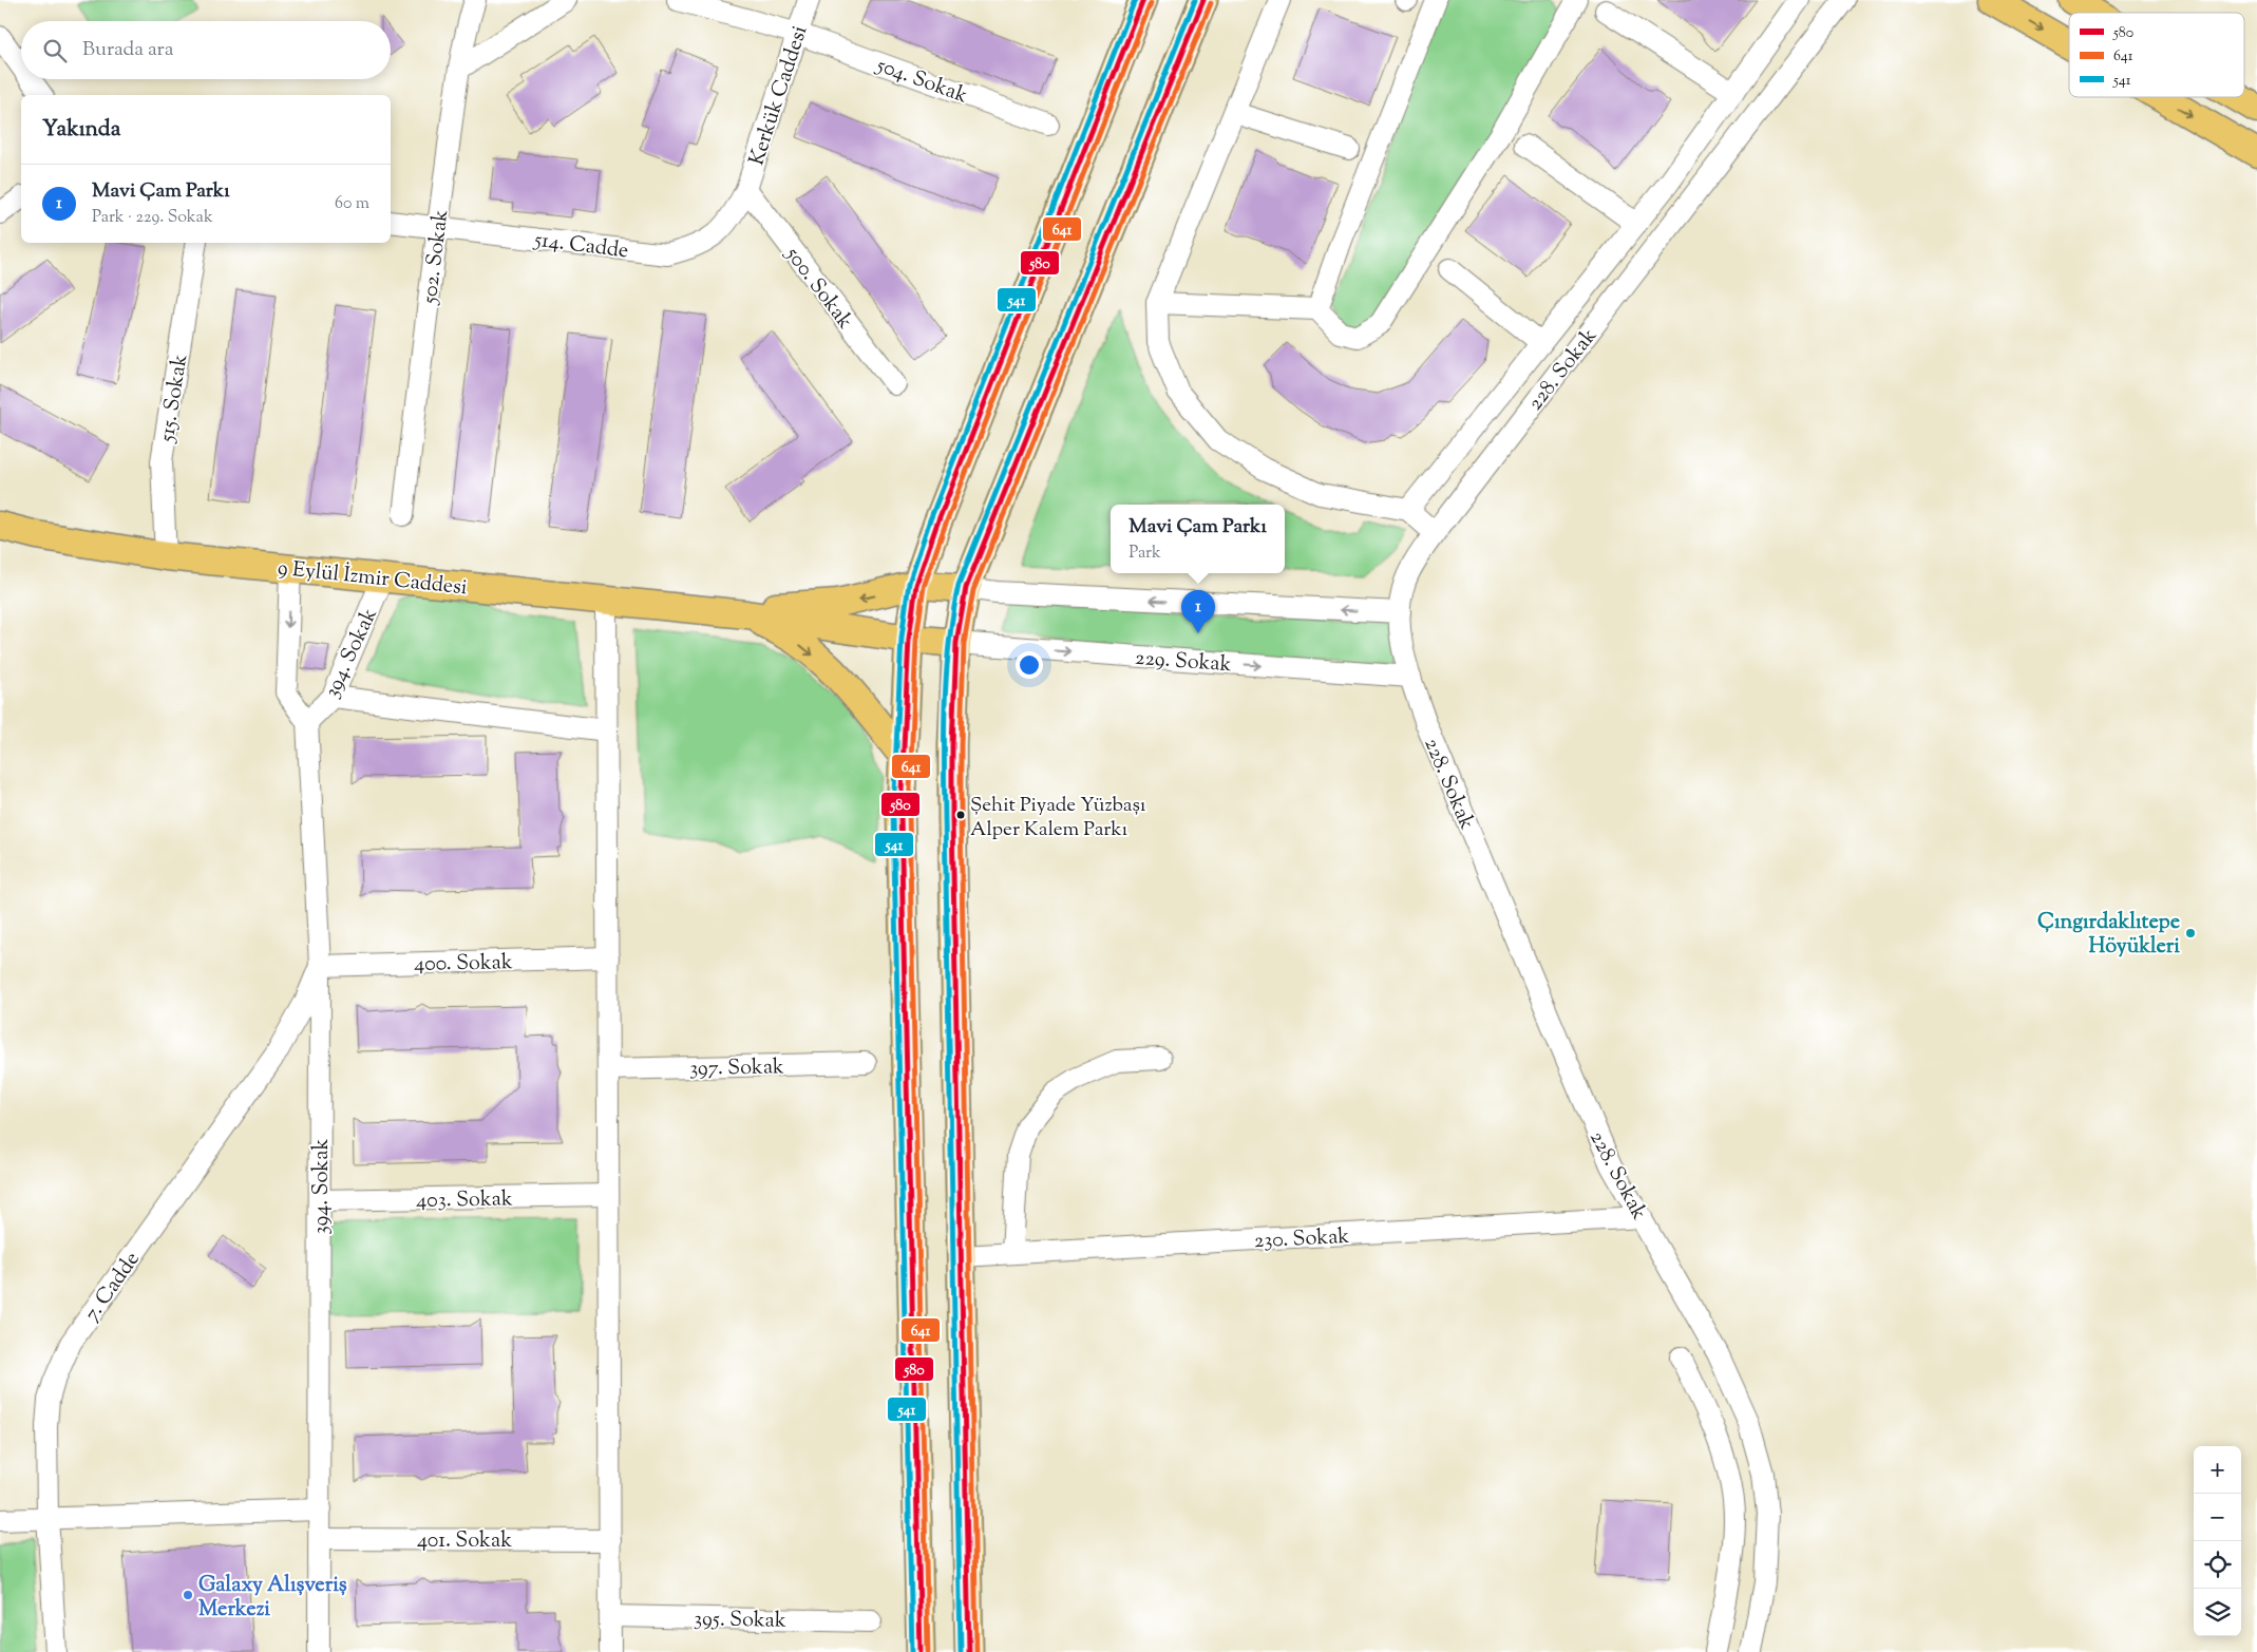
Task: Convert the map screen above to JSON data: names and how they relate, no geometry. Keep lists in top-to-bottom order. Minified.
{"streets":{"main road":["9 Eylül İzmir Caddesi"],"street":["504. Sokak","Kerkük Caddesi","514. Cadde","502. Sokak","500. Sokak","228. Sokak","515. Sokak","394. Sokak","229. Sokak","400. Sokak","397. Sokak","403. Sokak","230. Sokak","7. Cadde","401. Sokak","395. Sokak"]},"crossings":[["504. Sokak","Kerkük Caddesi"],["Kerkük Caddesi","514. Cadde"],["Kerkük Caddesi","500. Sokak"],["514. Cadde","502. Sokak"],["514. Cadde","500. Sokak"],["228. Sokak","229. Sokak"],["228. Sokak","230. Sokak"],["515. Sokak","9 Eylül İzmir Caddesi"],["9 Eylül İzmir Caddesi","394. Sokak"],["9 Eylül İzmir Caddesi","229. Sokak"],["394. Sokak","400. Sokak"],["394. Sokak","403. Sokak"],["394. Sokak","7. Cadde"],["394. Sokak","401. Sokak"],["400. Sokak","7. Cadde"]],"places":["Şehit Piyade Yüzbaşı Alper Kalem Parkı","Çıngırdaklıtepe Höyükleri","Galaxy Alışveriş Merkezi"],"lines":["transit line 580","transit line 541","transit line 641"],"legend":["580","641","541"],"page":{"search":"Burada ara","heading":"Yakında","list":[{"mark":"1","name":"Mavi Çam Parkı","note":"Park · 229. Sokak","value":"60 m"}],"popup":["Mavi Çam Parkı","Park"],"pins":"1","map_buttons":["+","−"]}}
